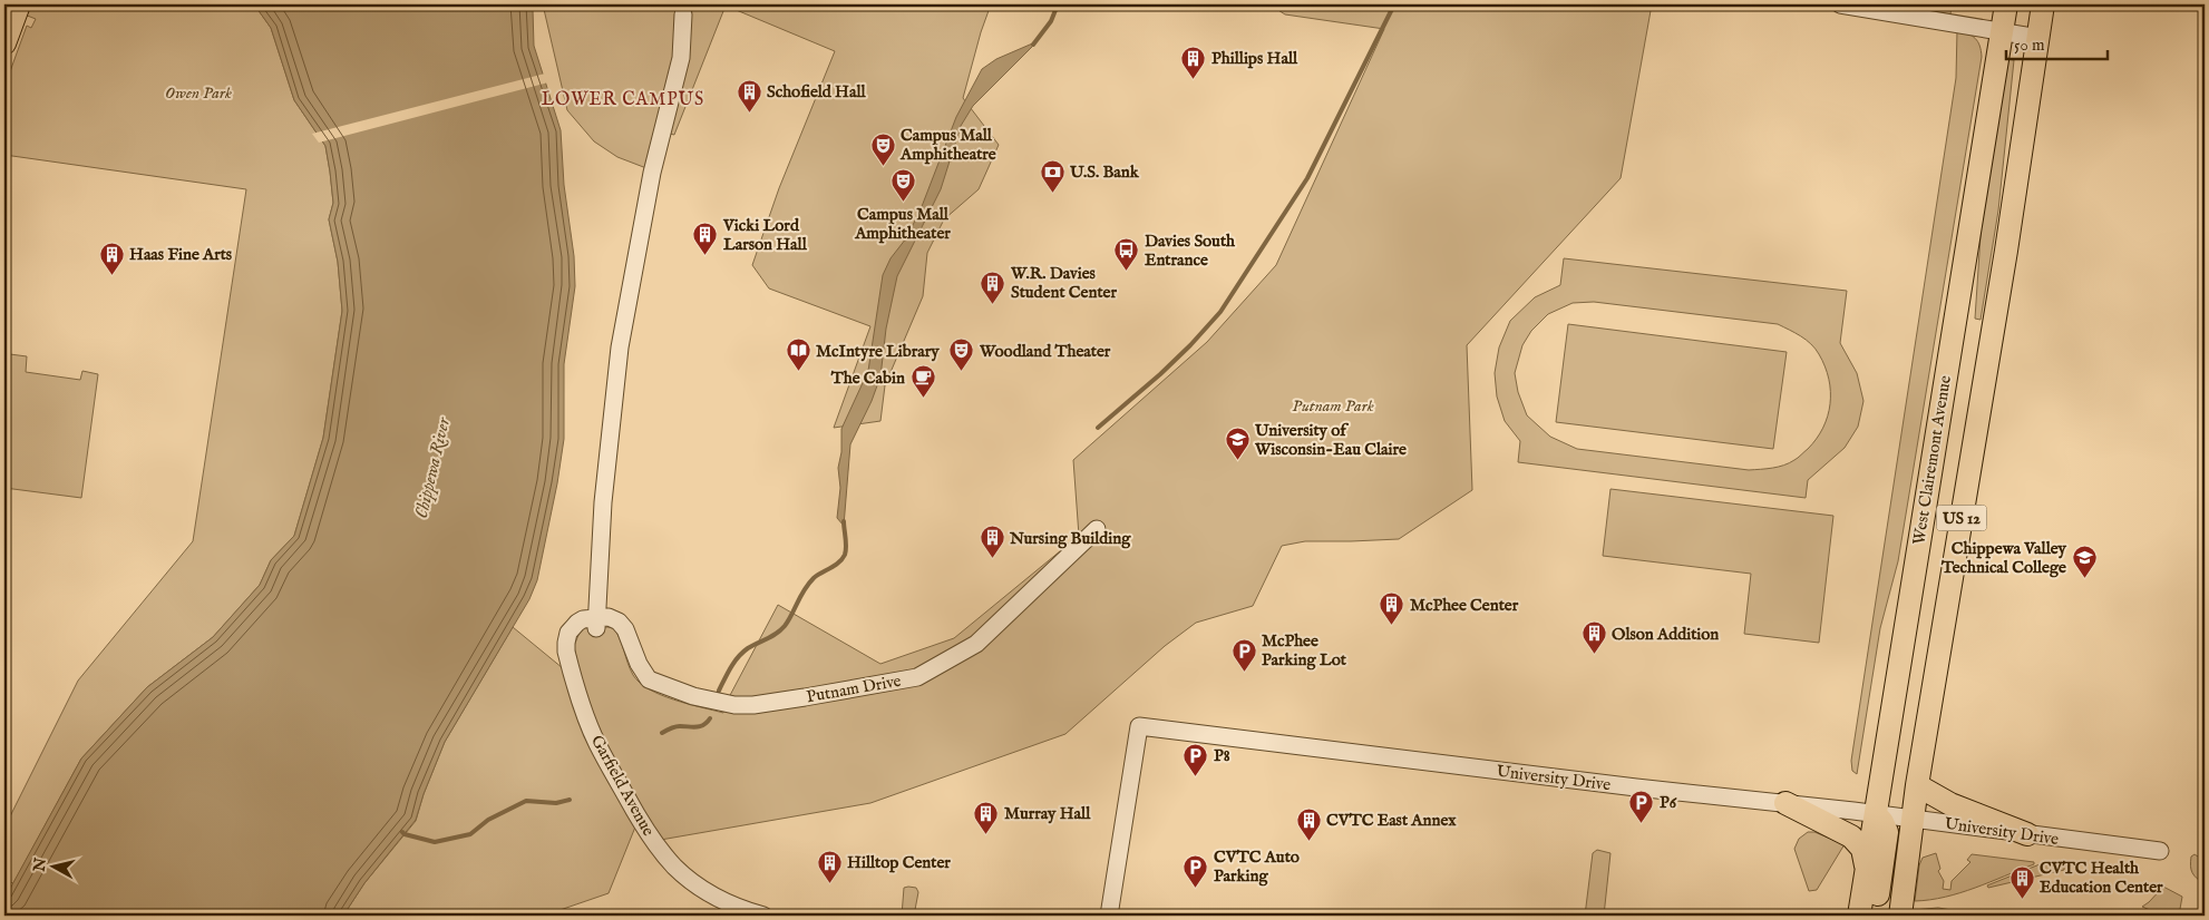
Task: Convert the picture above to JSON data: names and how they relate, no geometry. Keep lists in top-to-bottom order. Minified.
{"streets":{"main road":["West Clairemont Avenue","US 12"],"street":["Putnam Drive","University Drive","Garfield Avenue"]},"crossings":[["West Clairemont Avenue","University Drive"],["US 12","University Drive"],["Putnam Drive","Garfield Avenue"]],"districts":["LOWER CAMPUS"],"water":["Chippewa River"],"parks":["Owen Park","Putnam Park"],"places":{"building":["Phillips Hall","Schofield Hall","Vicki Lord Larson Hall","Haas Fine Arts","W.R. Davies Student Center","Nursing Building","McPhee Center","Olson Addition","Murray Hall","CVTC East Annex","Hilltop Center","CVTC Health Education Center"],"theatre":["Campus Mall Amphitheatre","Campus Mall Amphitheater","Woodland Theater"],"bank":["U.S. Bank"],"bus stop":["Davies South Entrance"],"library":["McIntyre Library"],"cafe":["The Cabin"],"school or university":["University of Wisconsin-Eau Claire","Chippewa Valley Technical College"],"parking":["McPhee Parking Lot","P8","P6","CVTC Auto Parking"]},"scale_bar":"50 m","north":"left"}
